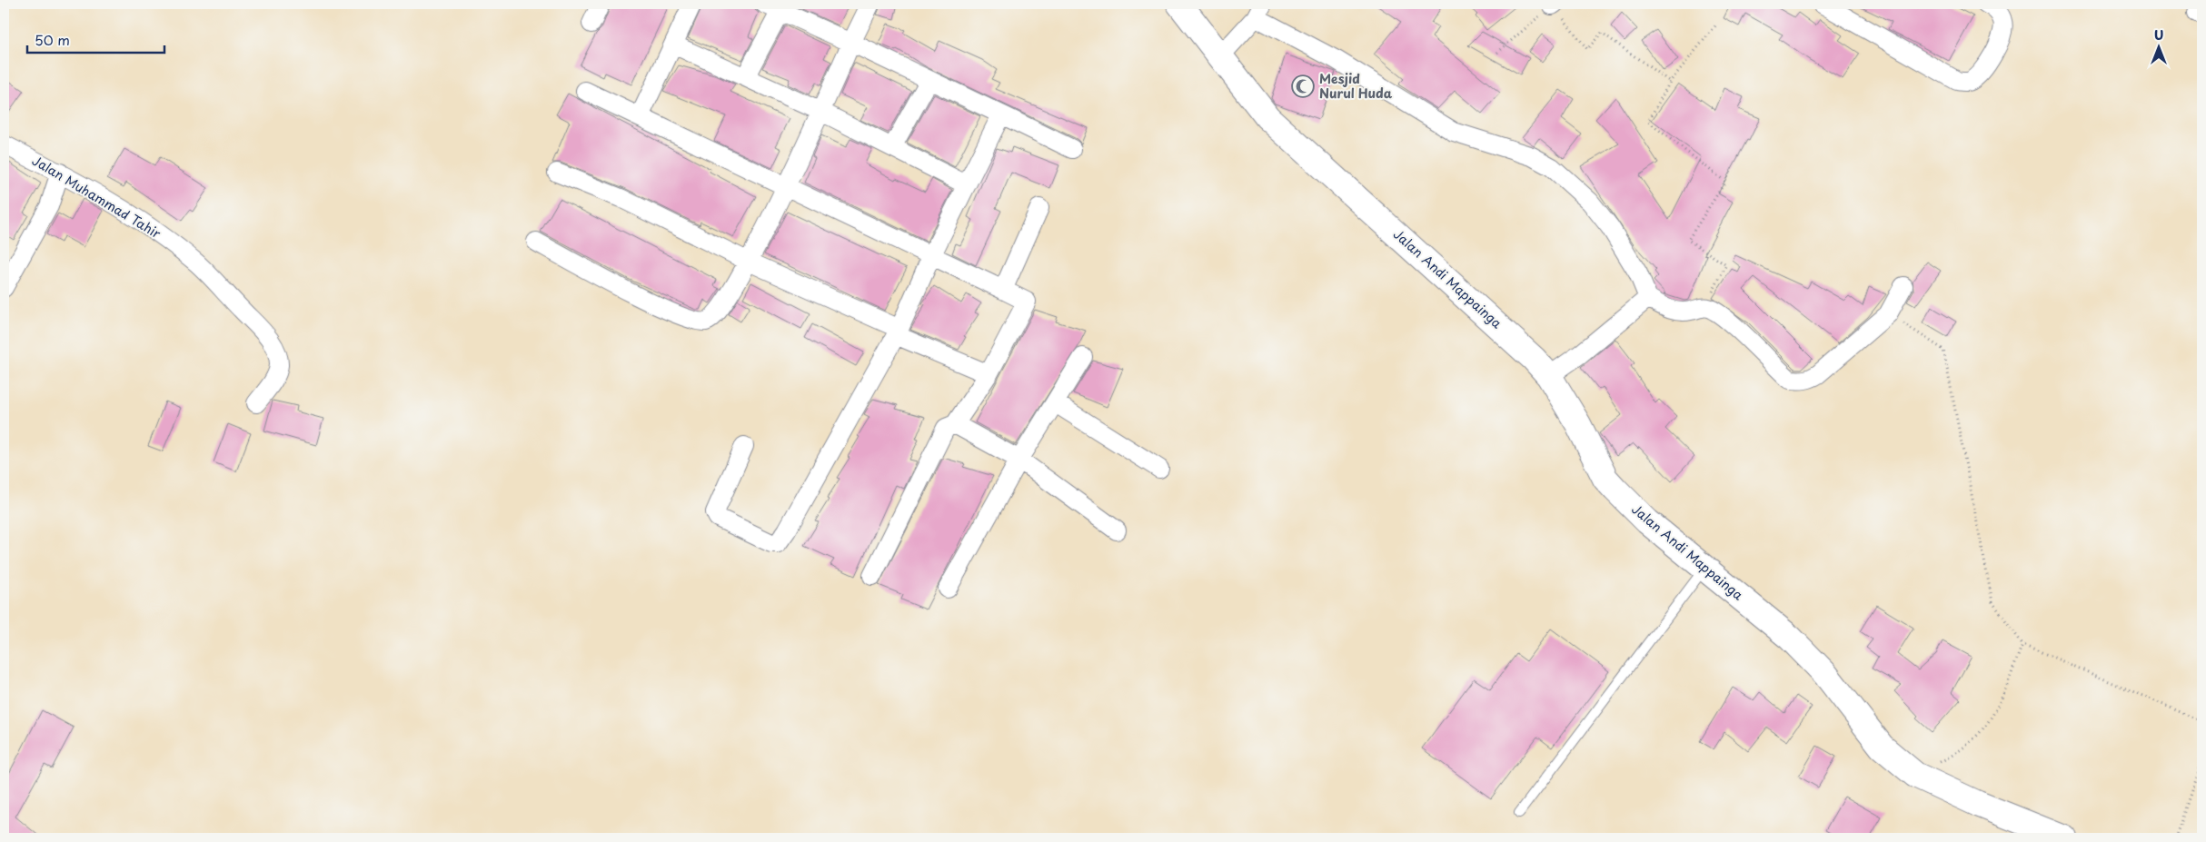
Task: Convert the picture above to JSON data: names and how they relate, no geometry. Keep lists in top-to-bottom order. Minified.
{"streets":{"main road":["Jalan Andi Mappainga"],"street":["Jalan Muhammad Tahir"]},"places":{"mosque":["Mesjid Nurul Huda"]},"scale_bar":"50 m","north":"top"}
